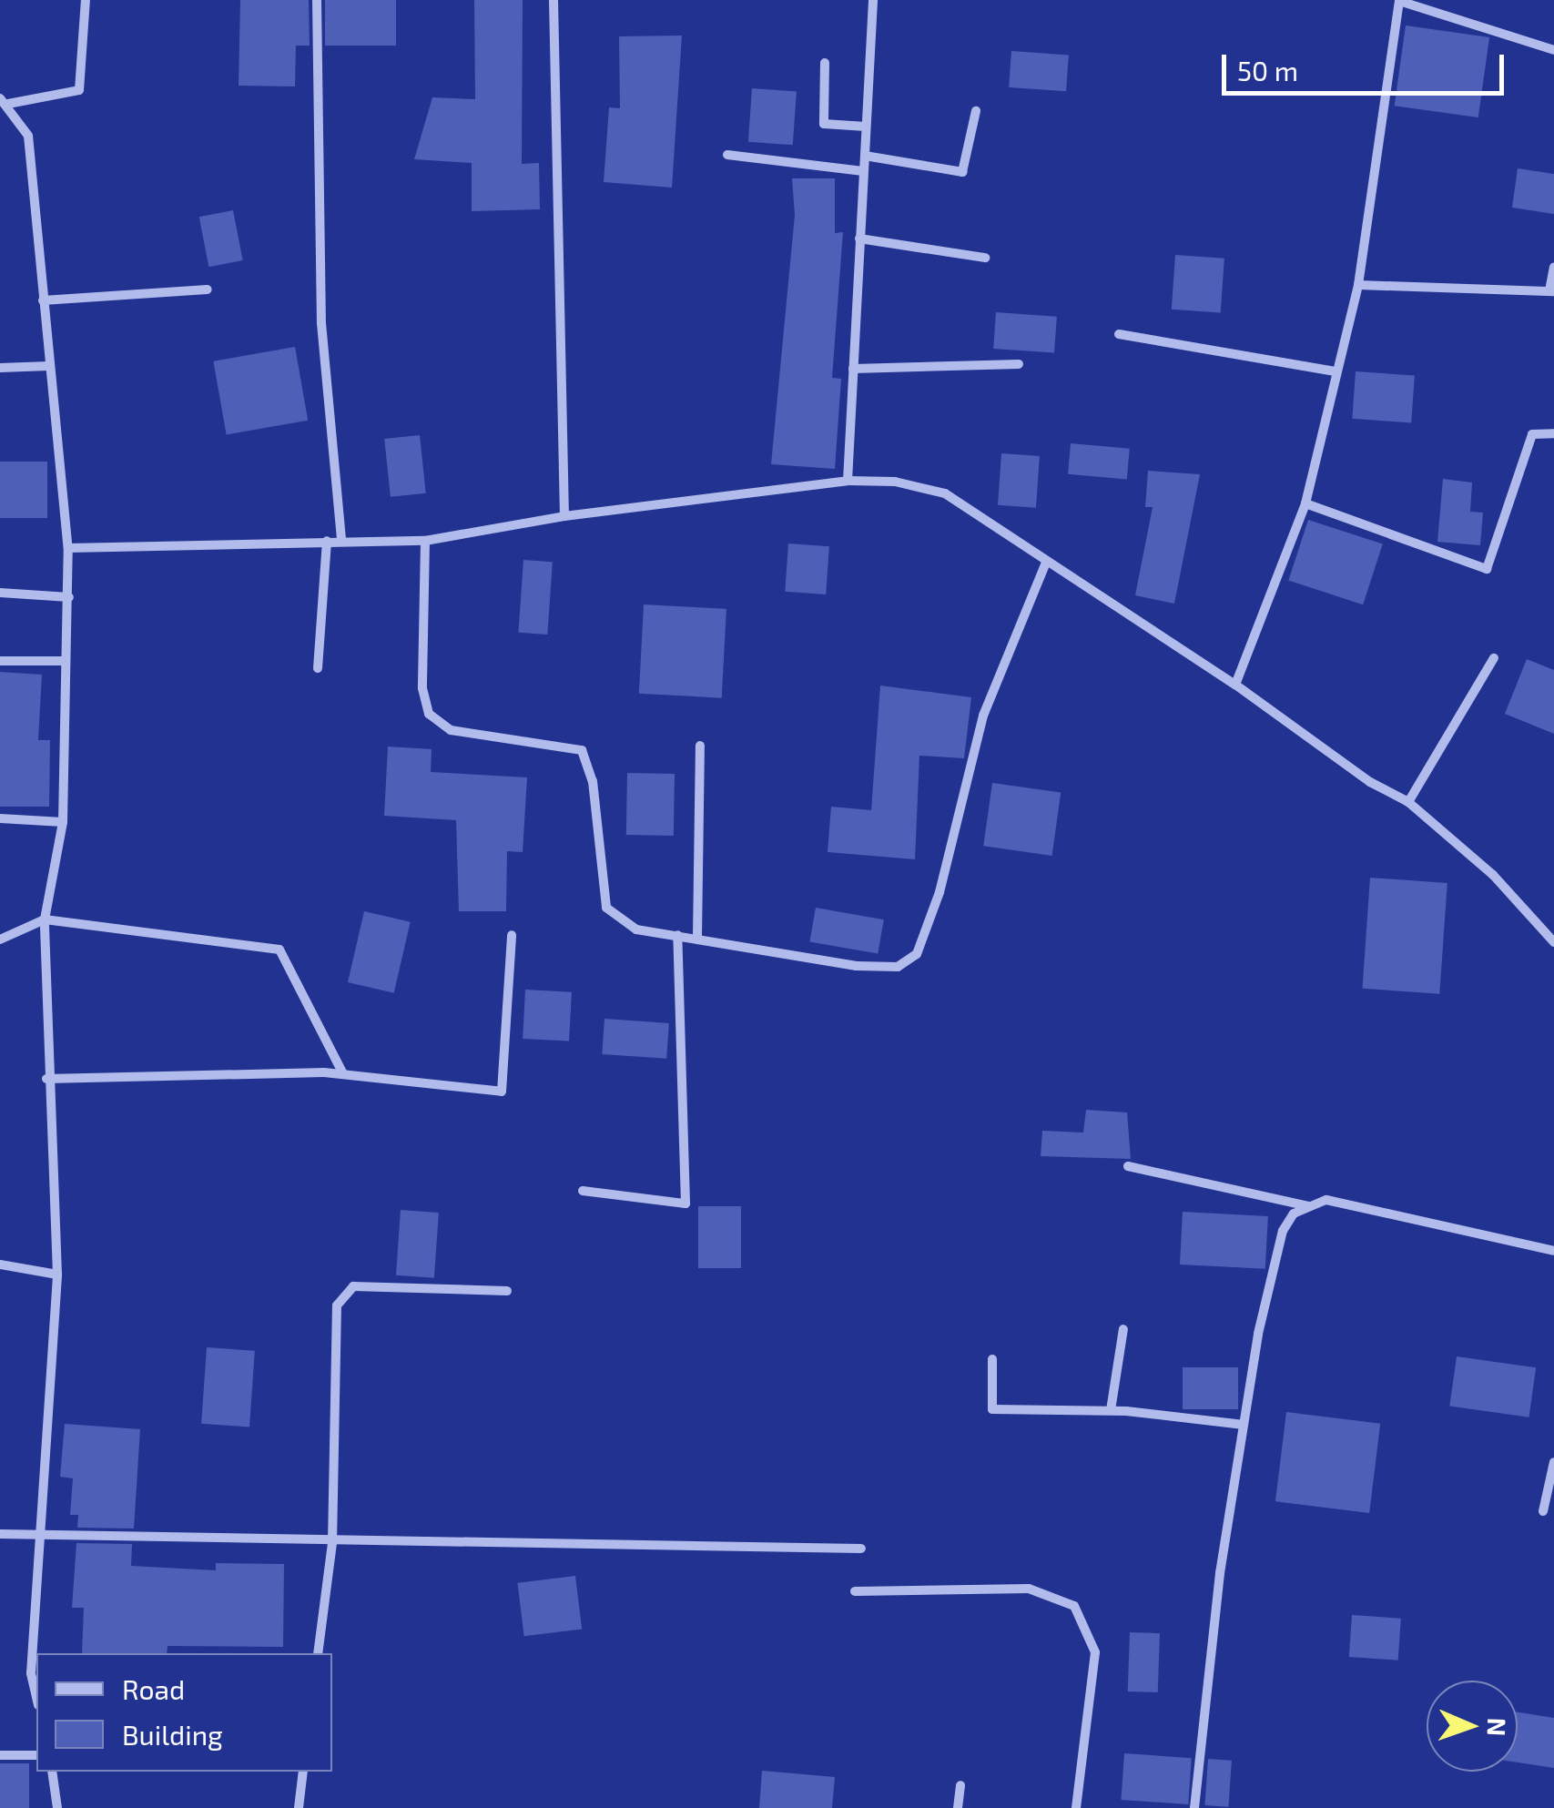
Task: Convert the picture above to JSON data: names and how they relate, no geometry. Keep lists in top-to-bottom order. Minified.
{"legend":["Road","Building"],"scale_bar":"50 m","north":"right"}
